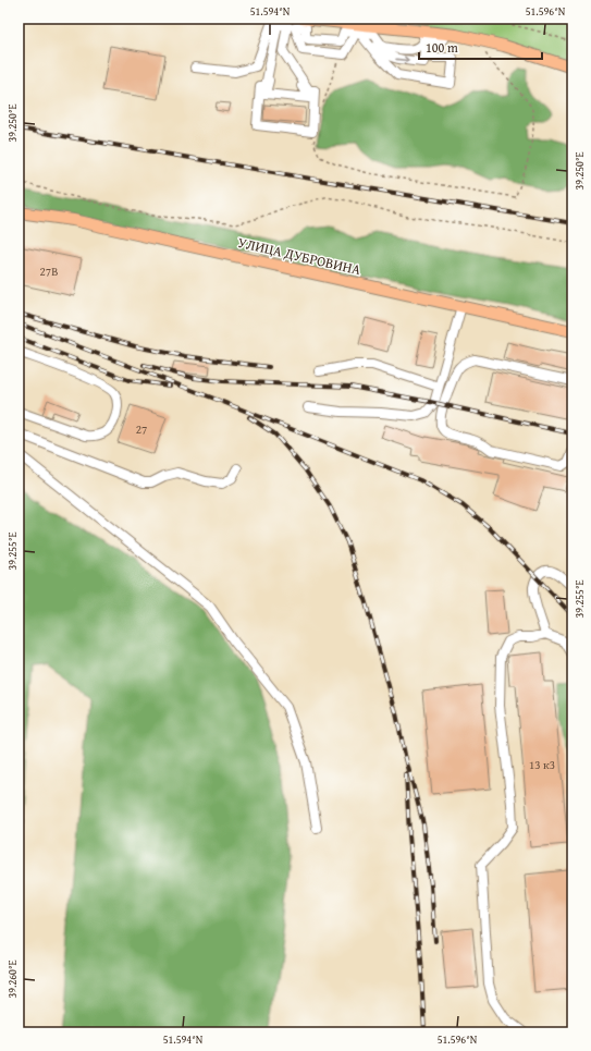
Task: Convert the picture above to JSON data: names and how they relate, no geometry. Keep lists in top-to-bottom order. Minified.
{"streets":{"main road":["УЛИЦА ДУБРОВИНА"]},"house_numbers":["27В","27","13 к3"],"scale_bar":"100 m","coordinates":["51.594°N","51.596°N","39.250°E","39.255°E","39.260°E"]}
